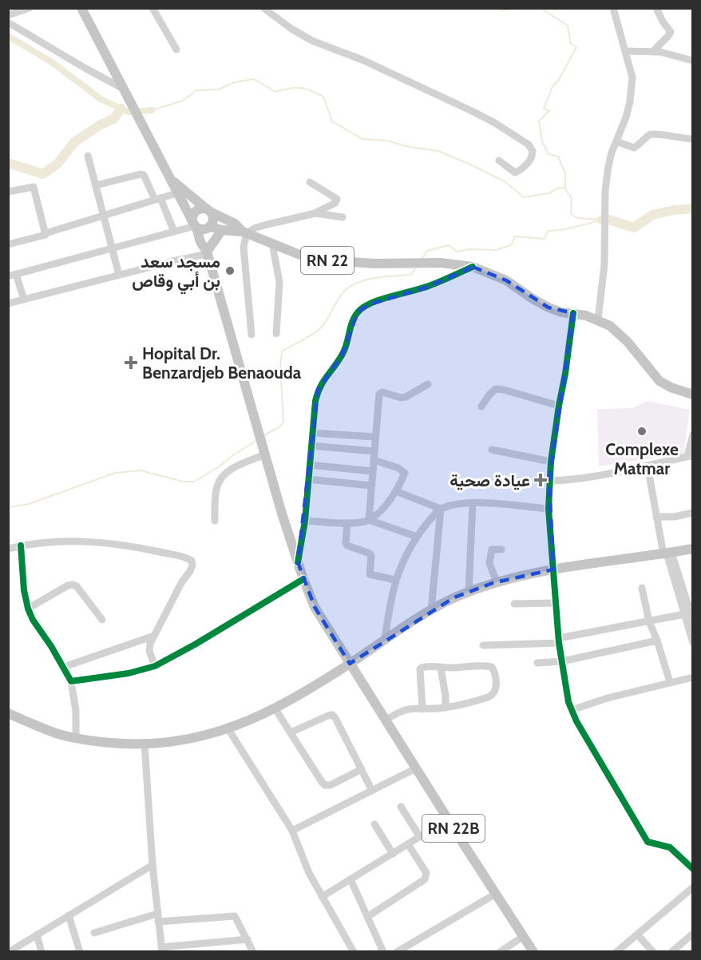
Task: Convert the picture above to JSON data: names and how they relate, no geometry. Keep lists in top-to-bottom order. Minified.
{"streets":{"main road":["RN 22","RN 22B"]},"crossings":[["RN 22","RN 22B"]],"places":{"other":["مسجد سعد بن أبي وقاص","Complexe Matmar"],"health":["Hopital Dr. Benzardjeb Benaouda","عيادة صحية"]}}
